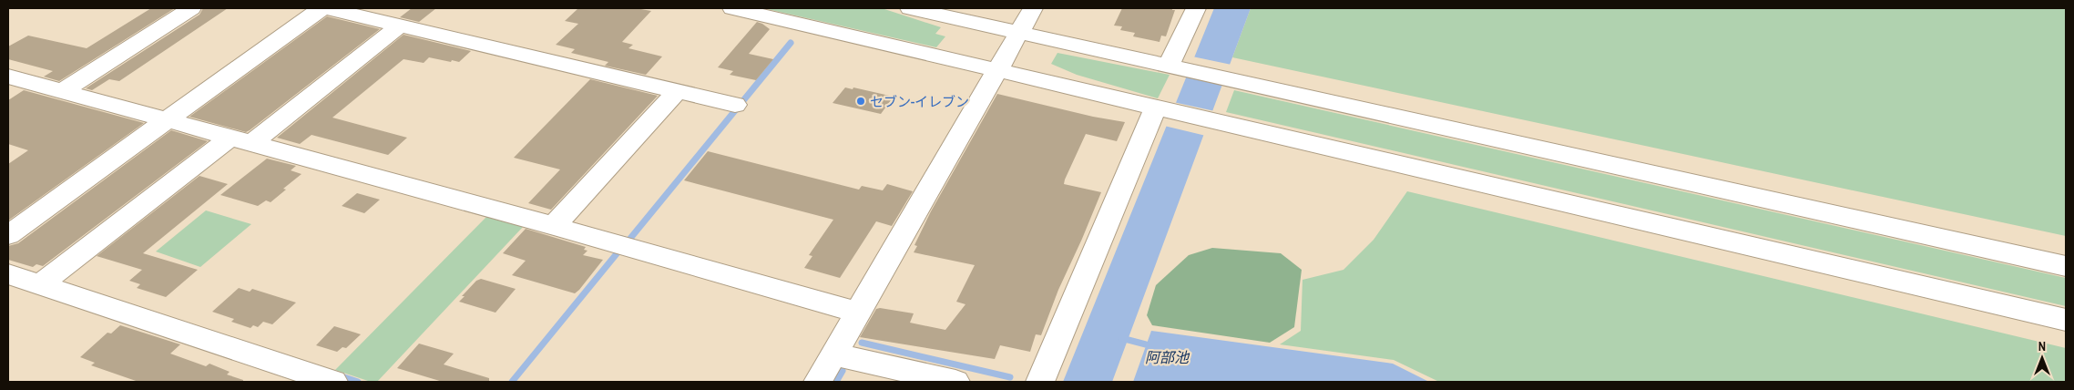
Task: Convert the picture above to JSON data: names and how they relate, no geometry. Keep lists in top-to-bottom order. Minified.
{"water":["阿部池"],"places":["セブン-イレブン"],"north":"top"}
